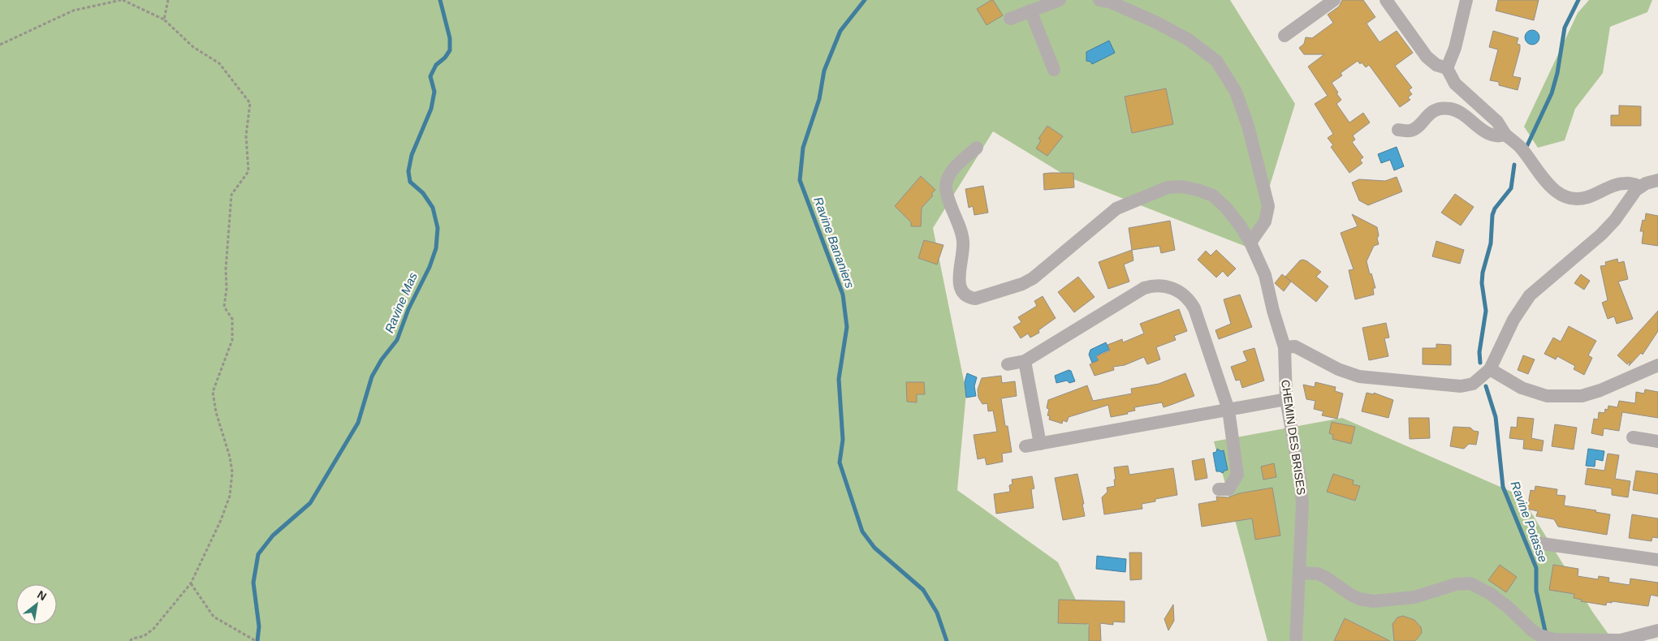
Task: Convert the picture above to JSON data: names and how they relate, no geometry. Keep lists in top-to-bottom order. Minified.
{"streets":{"street":["CHEMIN DES BRISES"]},"water":["Ravine Bananiers","Ravine Mas","Ravine Potasse"],"north":"top right"}
